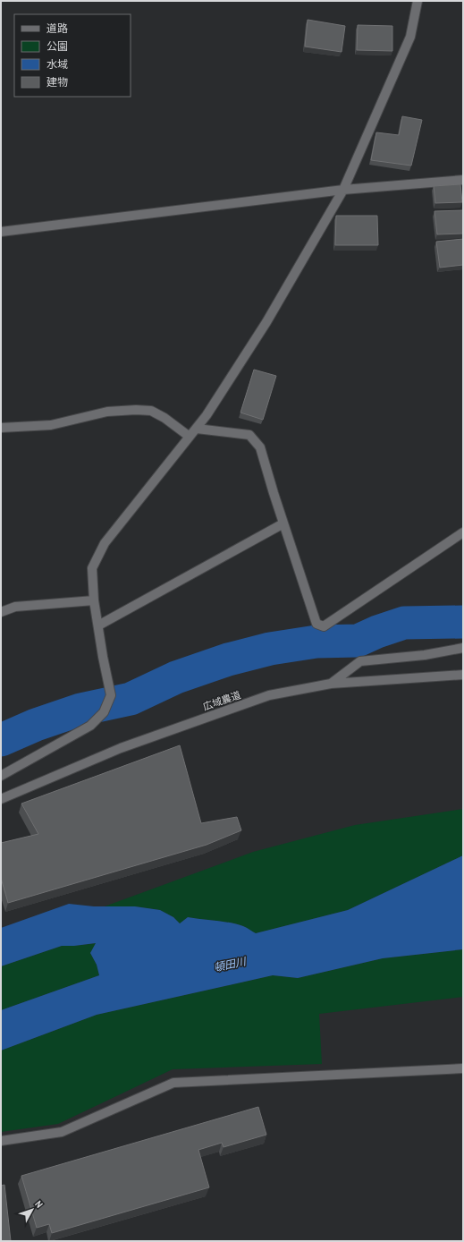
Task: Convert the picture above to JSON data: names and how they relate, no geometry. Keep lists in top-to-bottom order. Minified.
{"streets":{"street":["広域農道"]},"water":["頓田川"],"legend":["道路","公園","水域","建物"],"north":"top right"}
